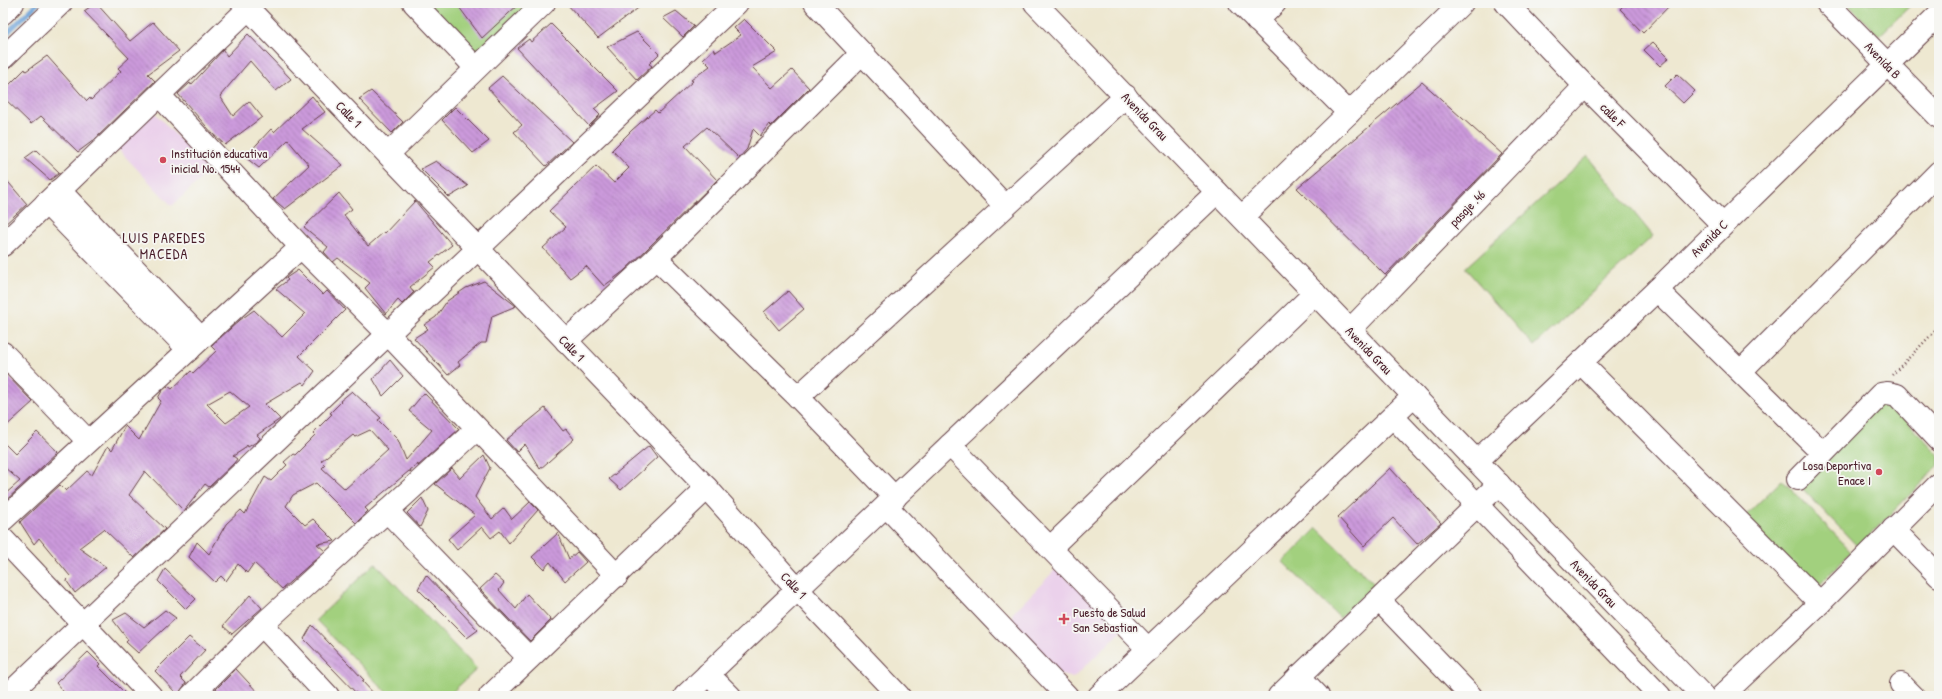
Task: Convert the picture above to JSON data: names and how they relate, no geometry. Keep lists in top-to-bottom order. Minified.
{"streets":{"street":["Avenida B","Calle 1","calle F","Avenida Grau","pasaje .46","Avenida C"]},"crossings":[["Avenida B","Avenida C"],["calle F","pasaje .46"],["calle F","Avenida C"],["Avenida Grau","pasaje .46"],["Avenida Grau","Avenida C"]],"districts":["LUIS PAREDES MACEDA"],"places":{"other":["Institución educativa inicial No. 1544","Losa Deportiva Enace I"],"health":["Puesto de Salud San Sebastian"]}}
